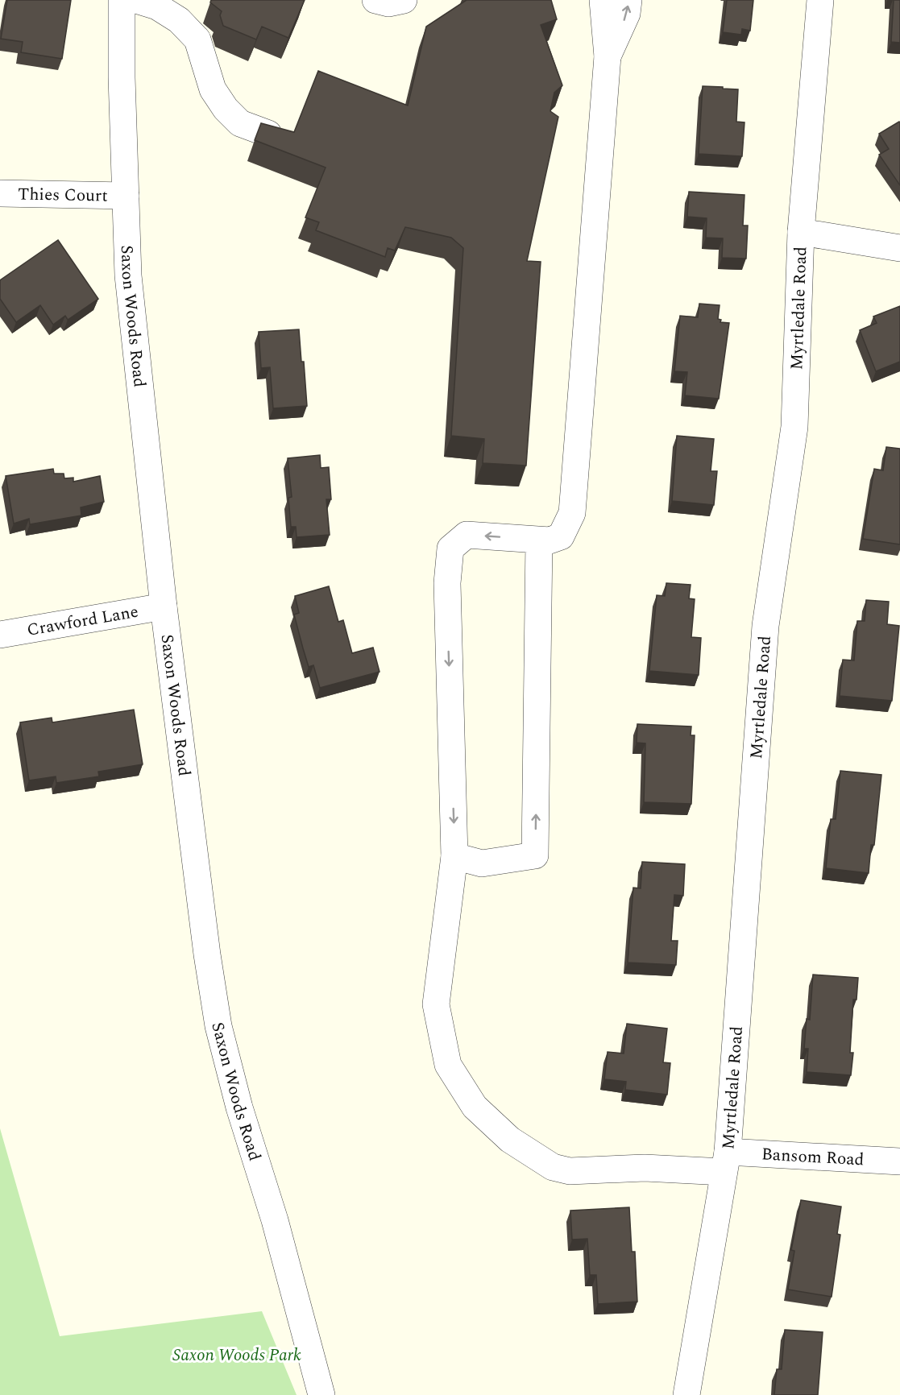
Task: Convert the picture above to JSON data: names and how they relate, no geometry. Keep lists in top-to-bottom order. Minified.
{"streets":{"street":["Thies Court","Myrtledale Road","Saxon Woods Road","Crawford Lane","Bansom Road"]},"crossings":[["Thies Court","Saxon Woods Road"],["Myrtledale Road","Bansom Road"],["Saxon Woods Road","Crawford Lane"]],"parks":["Saxon Woods Park"]}
